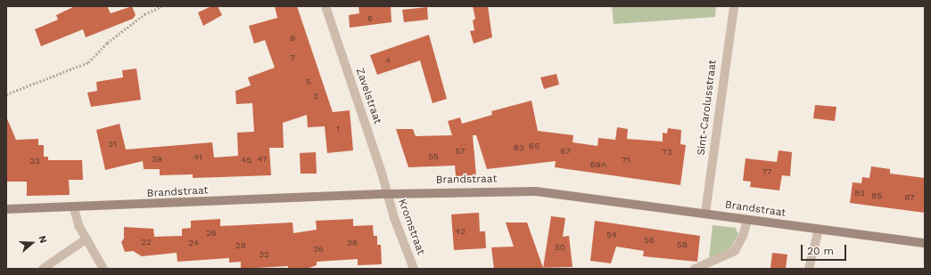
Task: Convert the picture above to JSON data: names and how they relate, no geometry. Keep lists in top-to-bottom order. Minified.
{"streets":{"street":["Zavelstraat","Sint-Carolusstraat","Brandstraat","Kromstraat"]},"crossings":[["Zavelstraat","Brandstraat"],["Zavelstraat","Kromstraat"],["Sint-Carolusstraat","Brandstraat"],["Brandstraat","Kromstraat"]],"house_numbers":["6","9","7","4","5","3","1","31","65","63","57","67","73","55","41","39","47","45","71","23","69A","77","83","85","87","42","26","54","56","22","24","38","58","28","50","36","32"],"scale_bar":"20 m","north":"right"}
